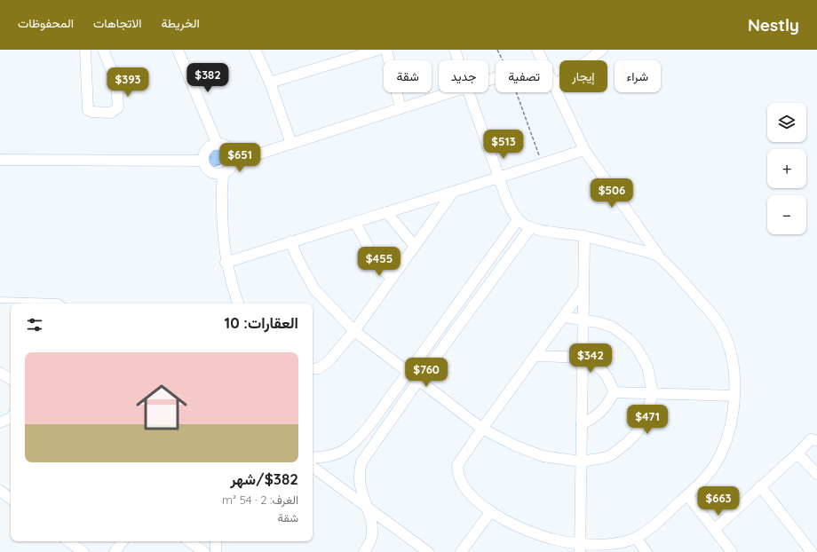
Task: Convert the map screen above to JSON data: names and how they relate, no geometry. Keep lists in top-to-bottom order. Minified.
{"page":{"header":"Nestly","nav":["الخريطة","الاتجاهات","المحفوظات"],"chip":["شراء","إيجار","تصفية","جديد","شقة"],"price":["$382","$393","$513","$651","$506","$455","$342","$760","$471","$663"],"map_buttons":["+","−"],"heading":"العقارات: 10","list":[{"name":"$382/شهر","note":"الغرف: 2 · 54 m² · شقة"}]}}
